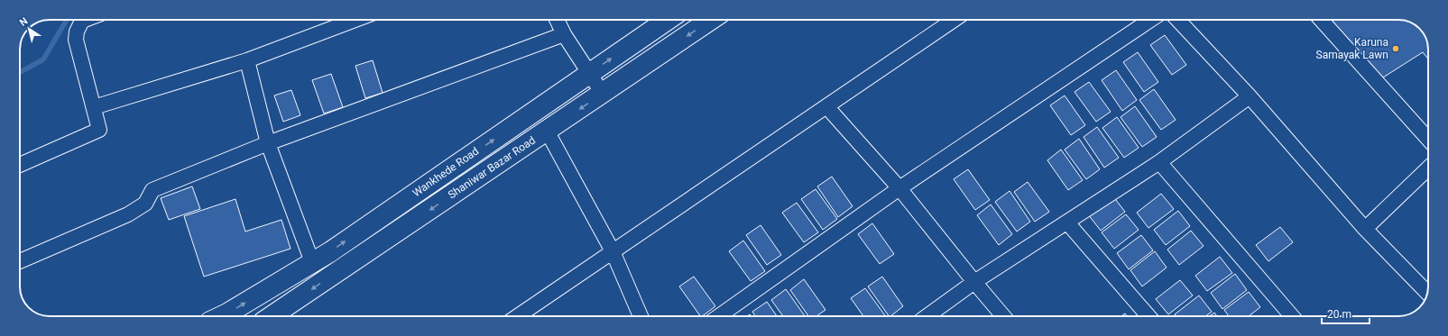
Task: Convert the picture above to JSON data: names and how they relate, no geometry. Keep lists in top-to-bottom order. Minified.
{"streets":{"main road":["Shaniwar Bazar Road","Wankhede Road"]},"one_way":["Shaniwar Bazar Road","Wankhede Road"],"places":["Karuna Samayak Lawn"],"scale_bar":"20 m","north":"top left"}
